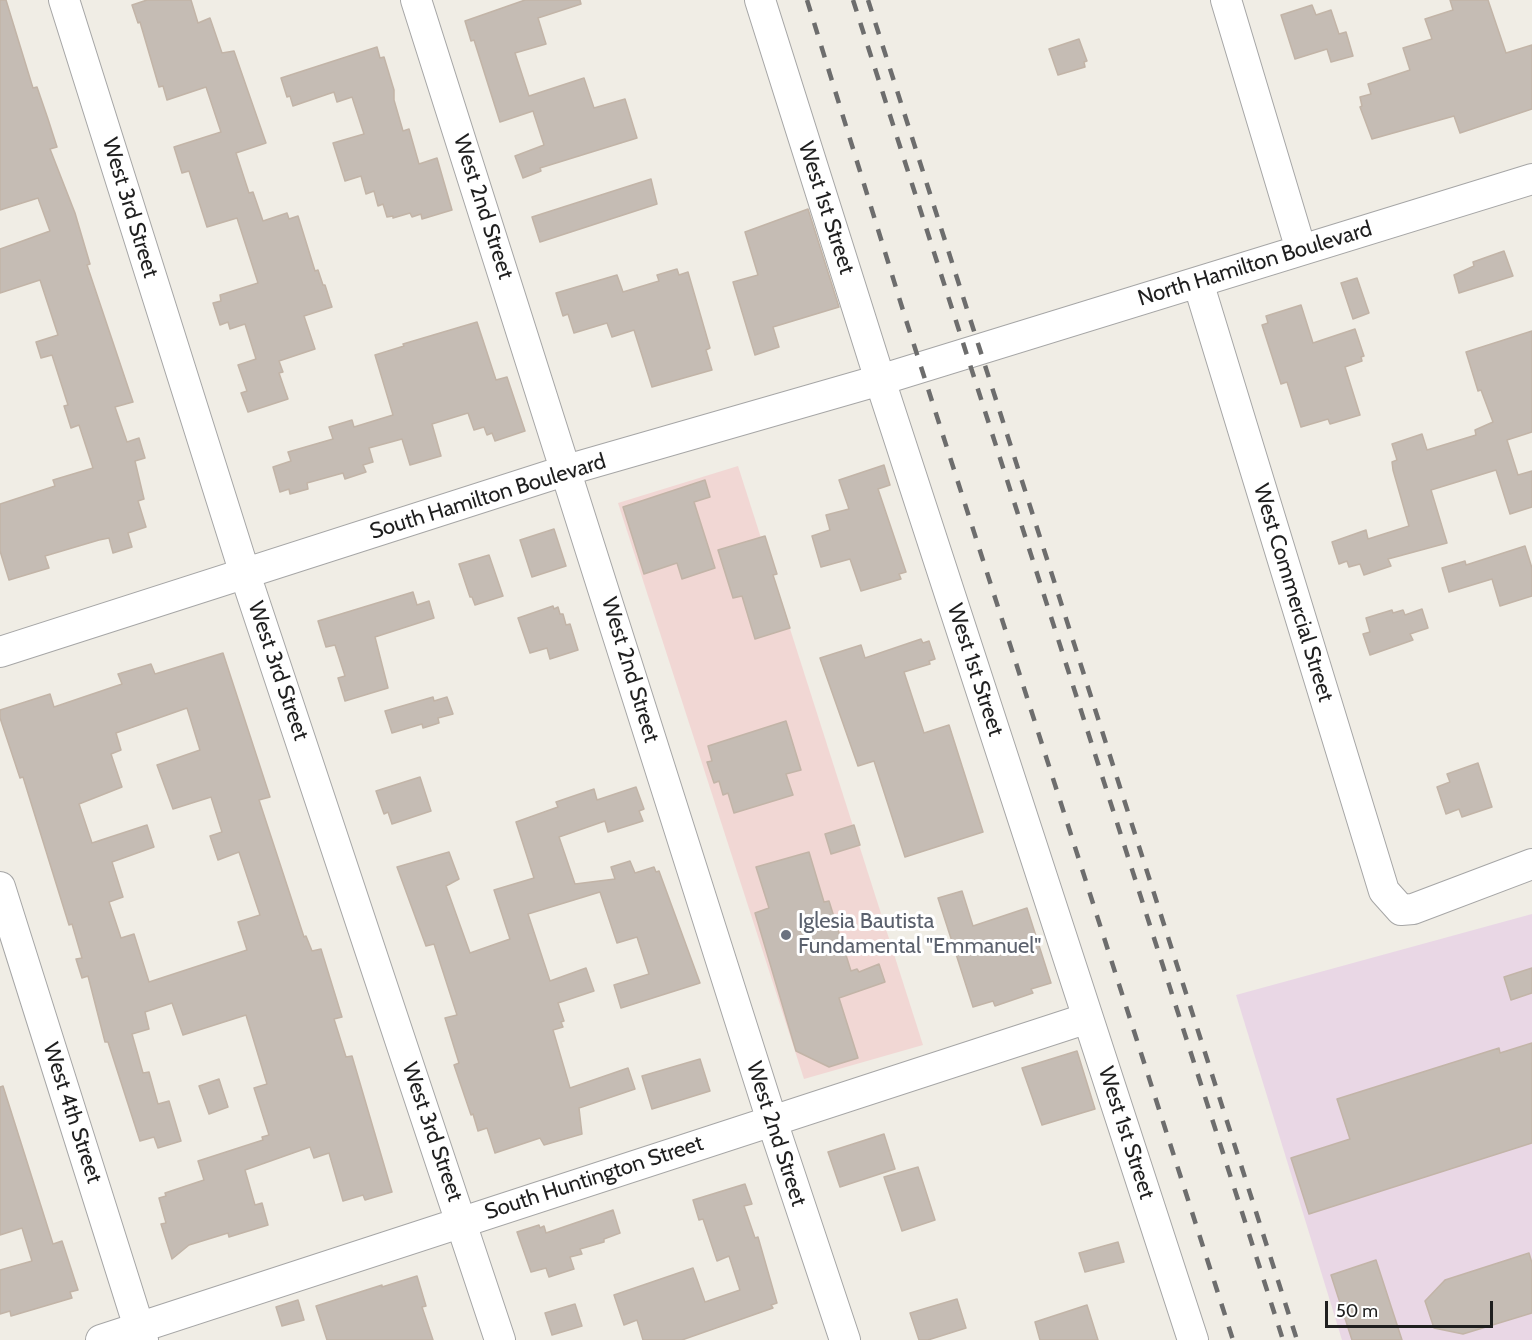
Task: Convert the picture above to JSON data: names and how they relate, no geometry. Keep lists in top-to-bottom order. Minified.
{"streets":{"street":["West 2nd Street","West 3rd Street","West 1st Street","North Hamilton Boulevard","South Hamilton Boulevard","West Commercial Street","West 4th Street","South Huntington Street"]},"crossings":[["West 2nd Street","South Hamilton Boulevard"],["West 2nd Street","South Huntington Street"],["West 3rd Street","South Hamilton Boulevard"],["West 3rd Street","South Huntington Street"],["West 1st Street","South Hamilton Boulevard"],["West 1st Street","South Huntington Street"],["North Hamilton Boulevard","South Hamilton Boulevard"],["North Hamilton Boulevard","West Commercial Street"],["West 4th Street","South Huntington Street"]],"places":["Iglesia Bautista Fundamental \"Emmanuel\""],"scale_bar":"50 m"}
